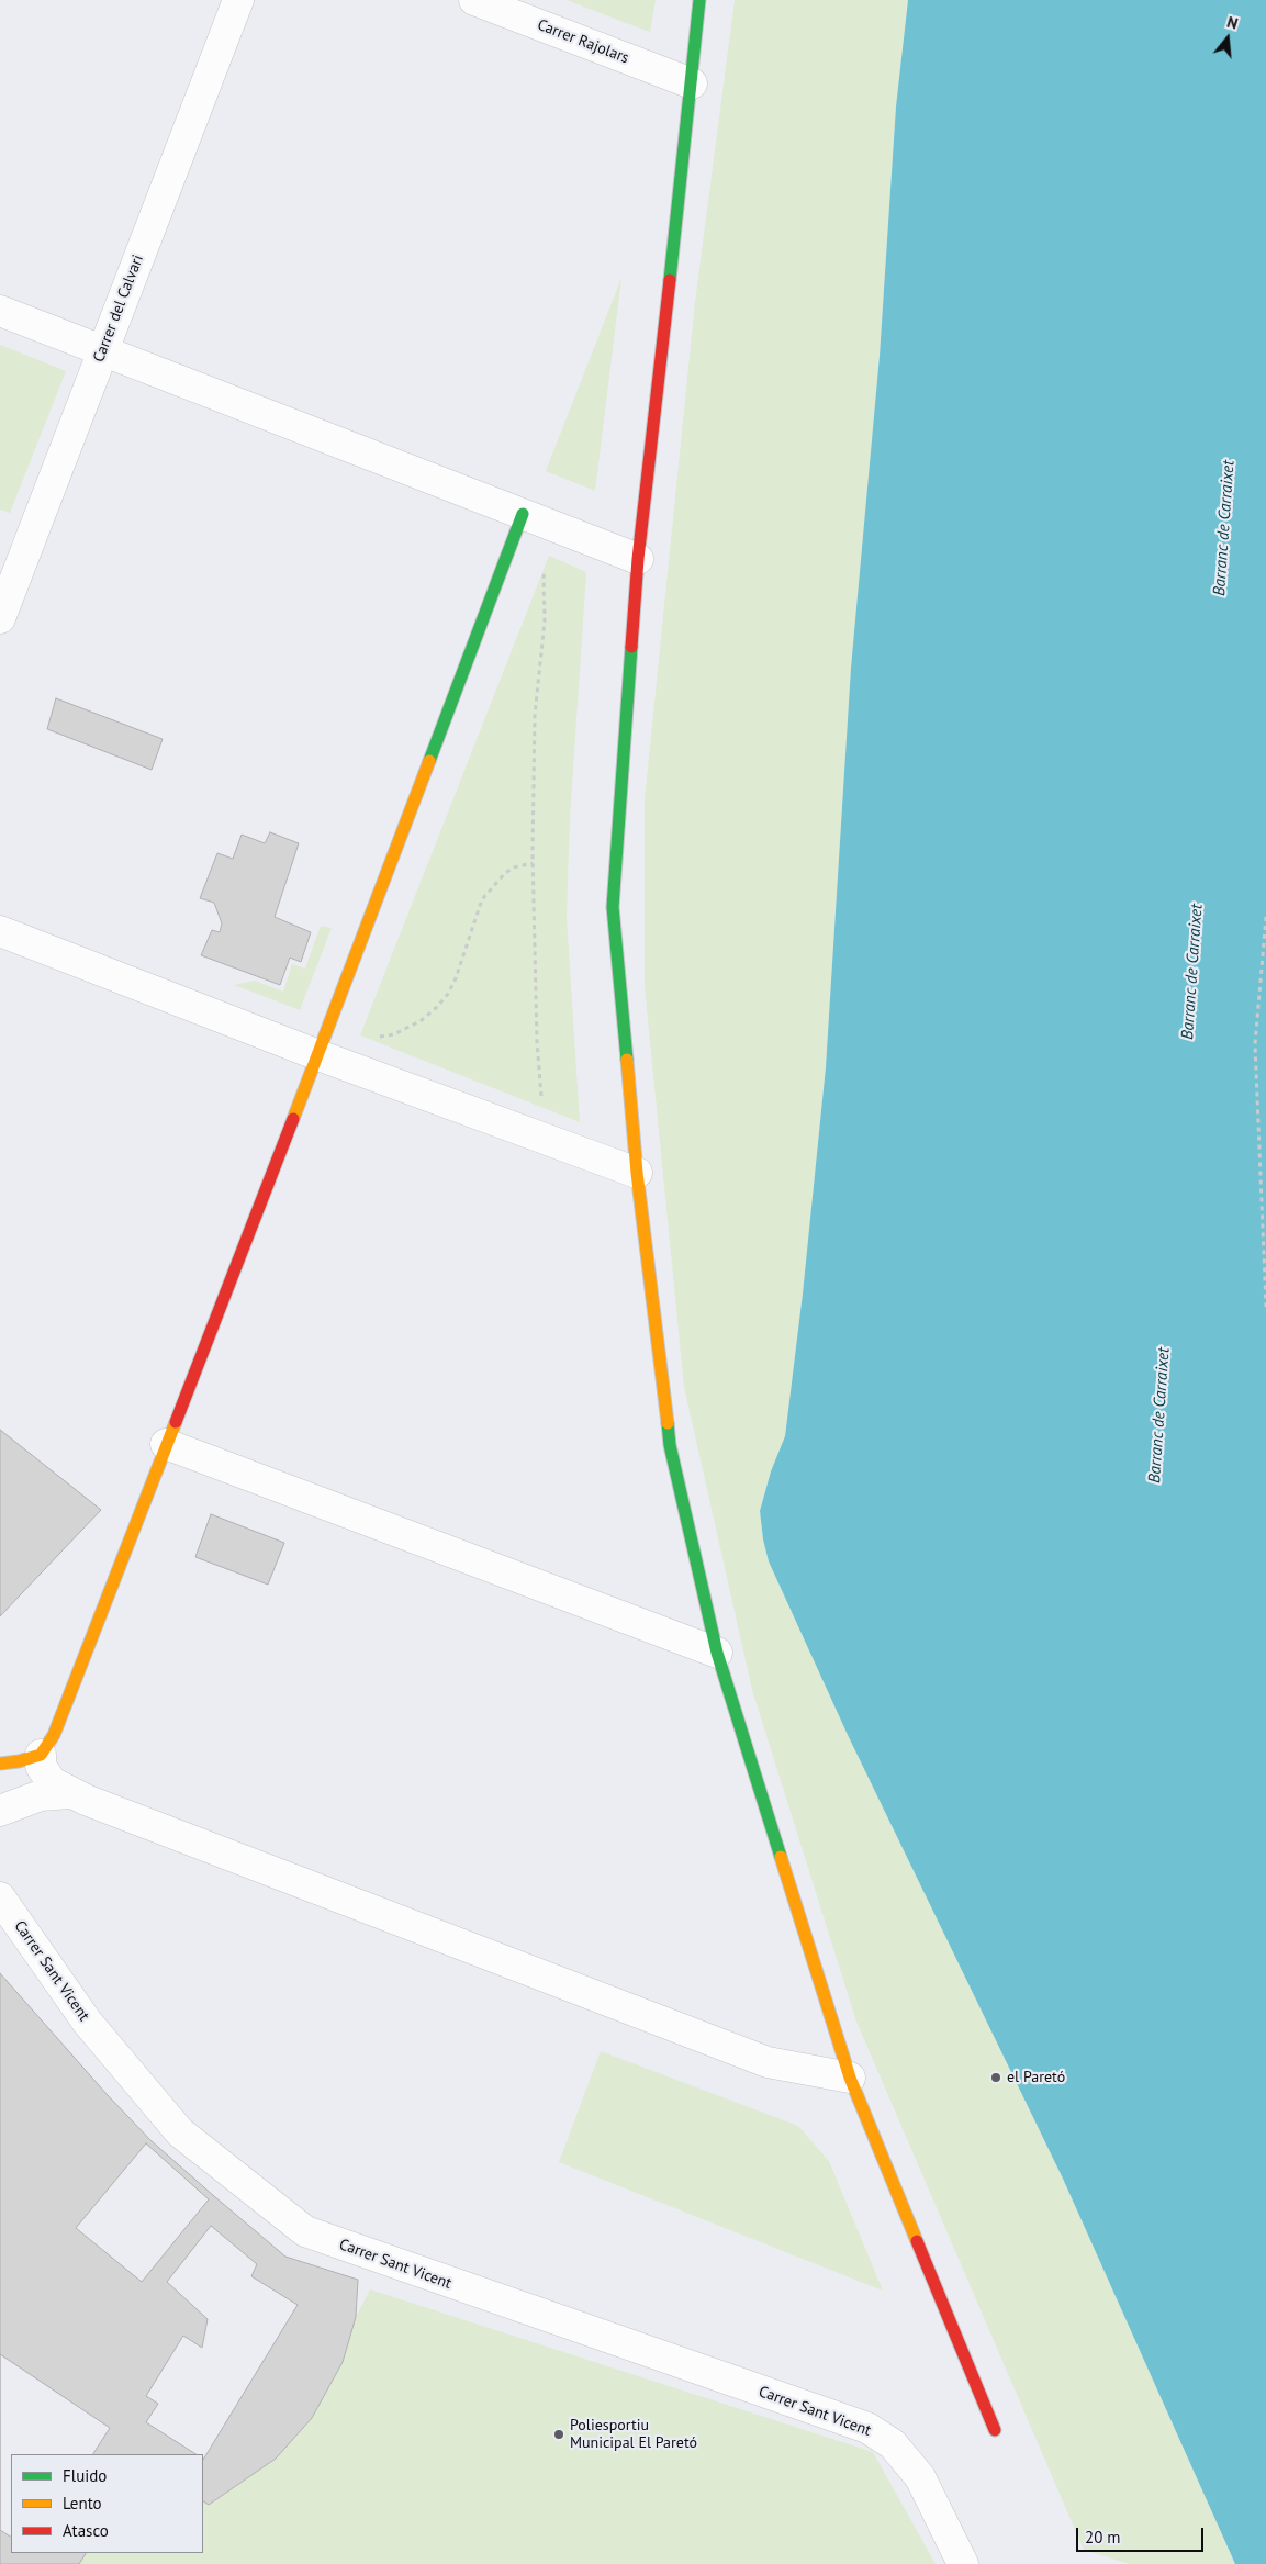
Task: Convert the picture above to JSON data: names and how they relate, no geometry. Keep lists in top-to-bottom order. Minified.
{"streets":{"street":["Carrer Rajolars","Carrer del Calvari","Carrer Sant Vicent"]},"water":["Barranc de Carraixet"],"places":["el Paretó","Poliesportiu Municipal El Paretó"],"legend":["Fluido","Lento","Atasco"],"scale_bar":"20 m","north":"top"}
